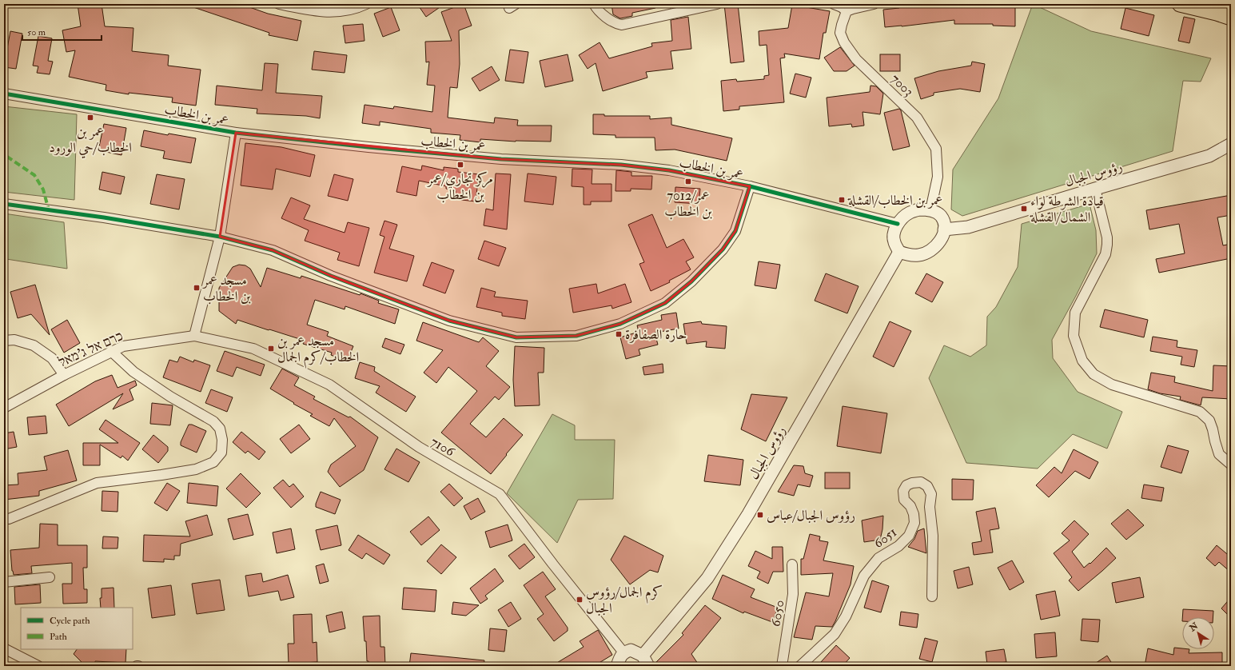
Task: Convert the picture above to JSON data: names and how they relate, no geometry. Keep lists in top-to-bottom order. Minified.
{"streets":{"street":["7003","عمر بن الخطاب","رؤوس الجبال","כרם אל ג'מאל","7106","6051","6050"]},"crossings":[["7003","عمر بن الخطاب"],["7003","رؤوس الجبال"],["عمر بن الخطاب","رؤوس الجبال"],["כרם אל ג'מאל","7106"]],"places":{"transit":["عمر بن الخطاب/حي الورود","مركز تجاري/عمر بن الخطاب","7012/عمر بن الخطاب","عمر بن الخطاب/القشلة","قيادة الشرطة لواء الشمال/القشلة","مسجد عمر بن الخطاب","حارة الصفافرة","مسجد عمر بن الخطاب/كرم الجمال","رؤوس الجبال/عباس","كرم الجمال/رؤوس الجبال"]},"legend":["Cycle path","Path"],"scale_bar":"50 m","north":"top left"}
